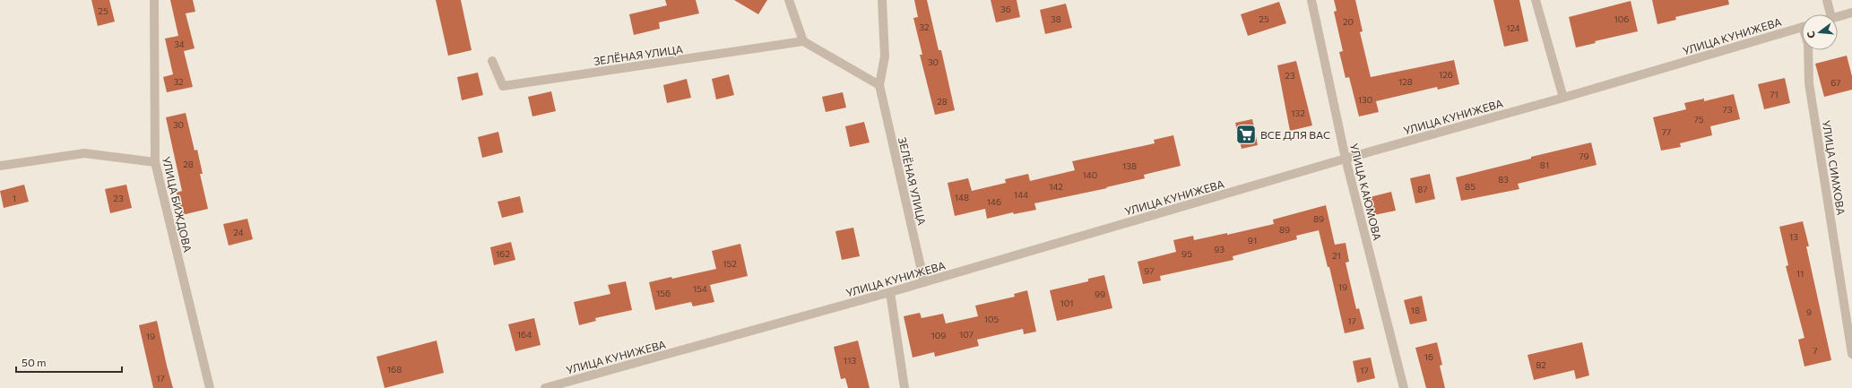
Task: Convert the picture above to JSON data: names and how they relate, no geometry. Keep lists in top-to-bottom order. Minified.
{"streets":{"street":["УЛИЦА КУНИЖЕВА","ЗЕЛЁНАЯ УЛИЦА","УЛИЦА СИМХОВА","УЛИЦА КАЮМОВА","УЛИЦА БИЖДОВА"]},"crossings":[["УЛИЦА КУНИЖЕВА","ЗЕЛЁНАЯ УЛИЦА"],["УЛИЦА КУНИЖЕВА","УЛИЦА КАЮМОВА"]],"places":{"supermarket":["ВСЕ ДЛЯ ВАС"]},"house_numbers":["36","25","38","25","106","20","32","124","34","30","126","23","32","128","67","71","130","28","73","132","75","30","77","79","28","81","138","140","83","142","85","87","144","148","1","23","146","89","89","24","13","91","93","162","95","21","152","97","11","19","154","156","99","101","18","9","105","17","164","107","109","19","7","16","113","82","168","17","17"],"scale_bar":"50 m","north":"left"}
